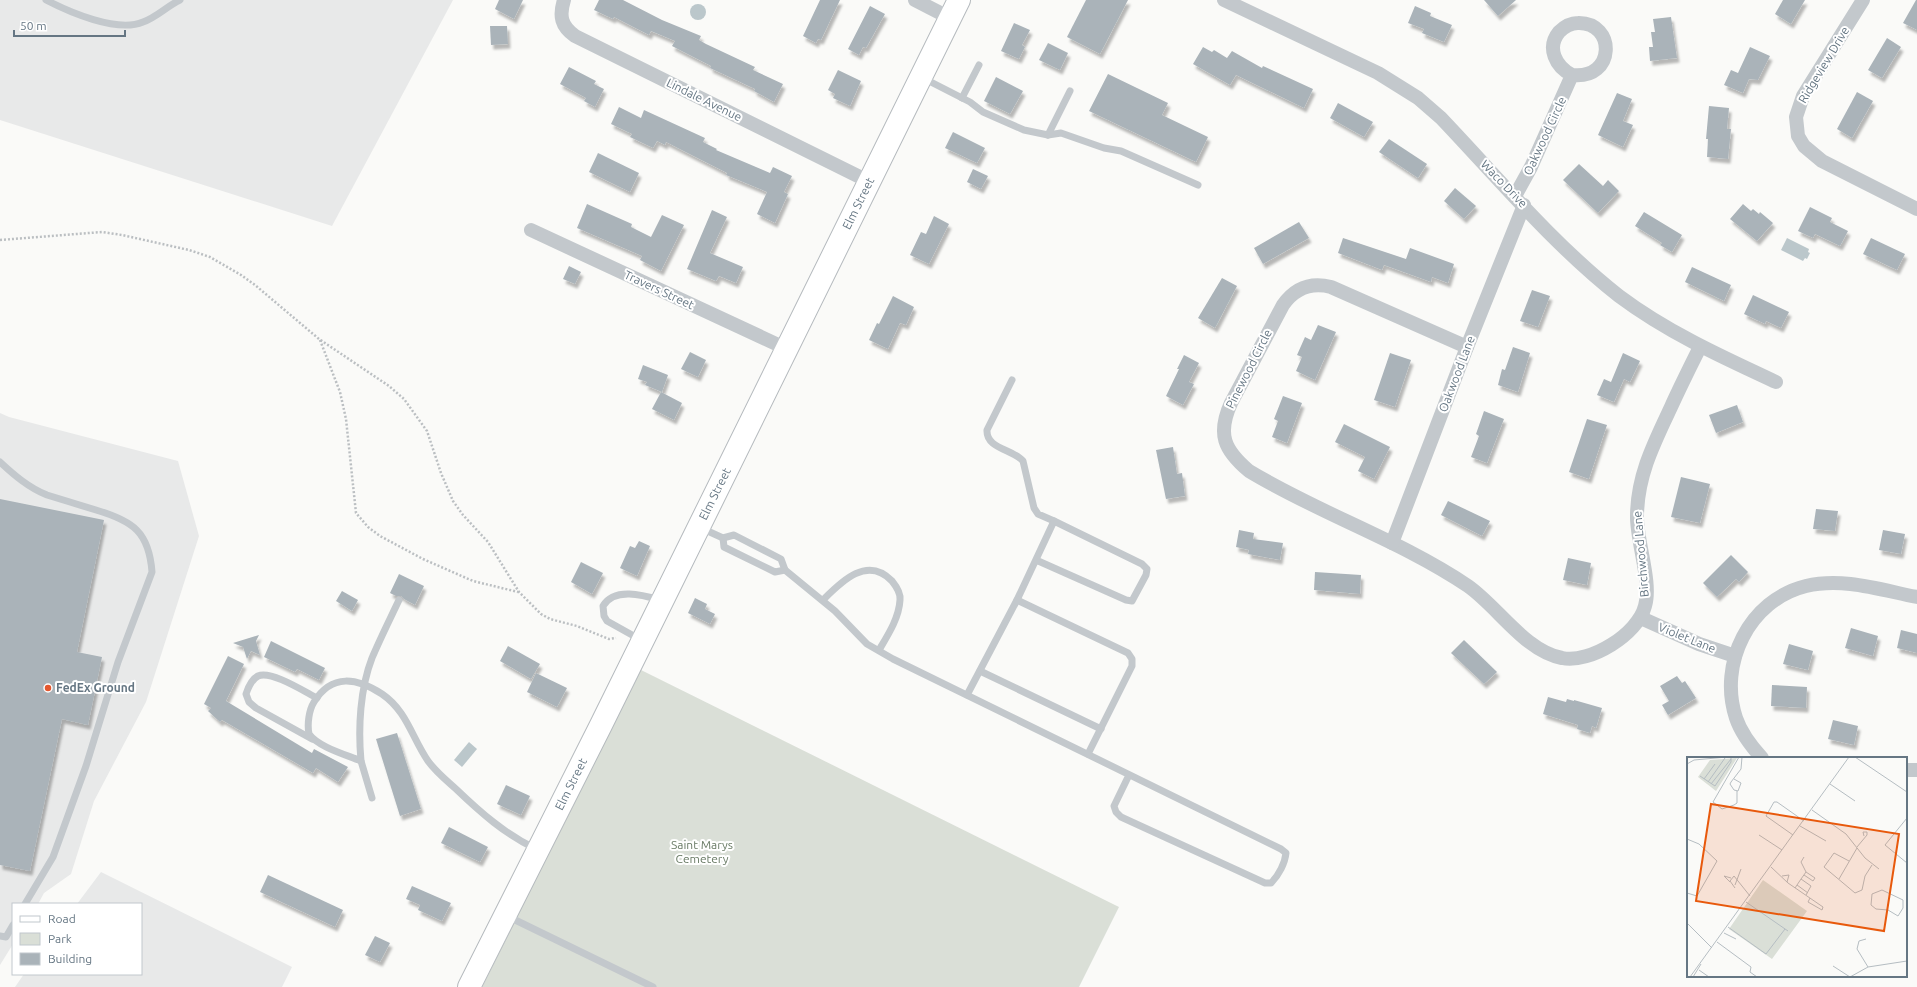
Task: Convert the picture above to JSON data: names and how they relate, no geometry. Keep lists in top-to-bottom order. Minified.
{"streets":{"main road":["Elm Street"],"street":["Ridgeview Drive","Lindale Avenue","Oakwood Circle","Waco Drive","Travers Street","Pinewood Circle","Oakwood Lane","Birchwood Lane","Violet Lane"]},"crossings":[["Lindale Avenue","Elm Street"],["Oakwood Circle","Waco Drive"],["Oakwood Circle","Oakwood Lane"],["Waco Drive","Oakwood Lane"],["Waco Drive","Birchwood Lane"],["Elm Street","Travers Street"],["Pinewood Circle","Oakwood Lane"],["Pinewood Circle","Birchwood Lane"],["Oakwood Lane","Birchwood Lane"],["Birchwood Lane","Violet Lane"]],"parks":["Saint Marys Cemetery"],"places":["FedEx Ground"],"legend":["Road","Park","Building"],"scale_bar":"50 m"}
